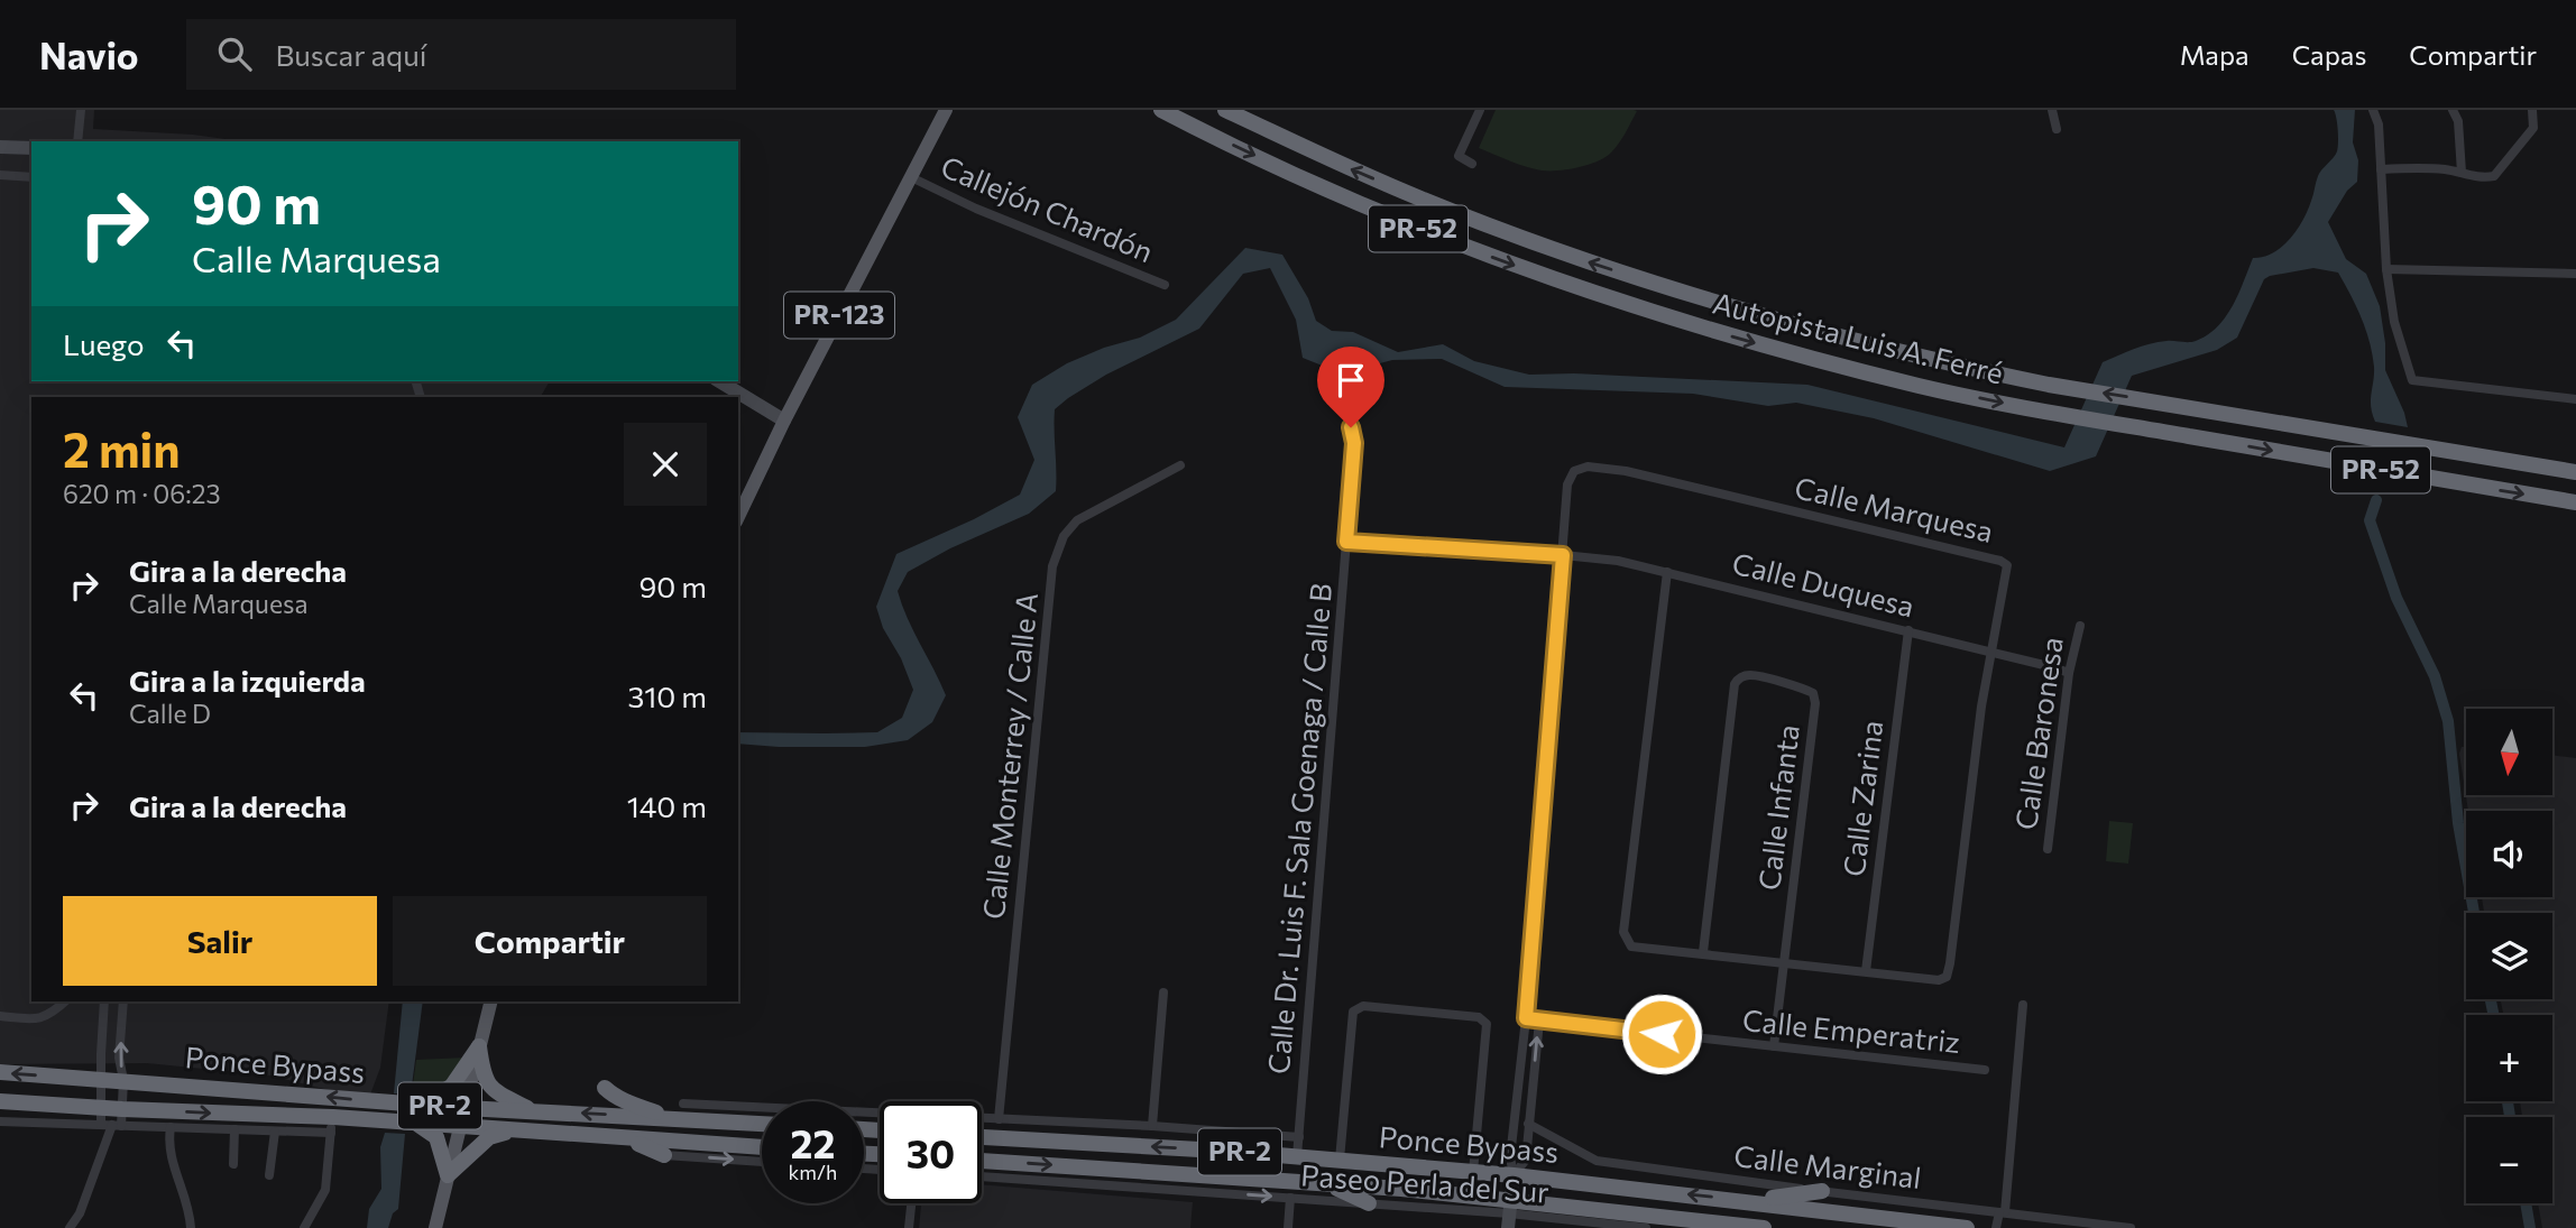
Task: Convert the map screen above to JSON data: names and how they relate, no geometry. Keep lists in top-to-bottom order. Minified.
{"streets":{"highway":["PR-52","Autopista Luis A. Ferré","Ponce Bypass","PR-2"],"main road":["PR-123"],"street":["Callejón Chardón","Calle Marquesa","Calle Duquesa","Calle Baronesa","Calle Monterrey / Calle A","Calle Zarina","Calle Infanta","Calle Dr. Luis F. Sala Goenaga / Calle B","Calle Emperatriz","Calle Marginal","Paseo Perla del Sur"]},"crossings":[["Callejón Chardón","PR-123"],["Calle Marquesa","Calle Duquesa"],["Calle Marquesa","Calle Zarina"],["Calle Marquesa","Calle Infanta"],["Calle Marquesa","Calle Emperatriz"],["Calle Marquesa","Ponce Bypass"],["Calle Duquesa","Calle Baronesa"],["Calle Duquesa","Calle Zarina"],["Calle Duquesa","Calle Dr. Luis F. Sala Goenaga / Calle B"],["Calle Infanta","Calle Emperatriz"],["Calle Dr. Luis F. Sala Goenaga / Calle B","Ponce Bypass"],["Ponce Bypass","Paseo Perla del Sur"]],"north":"bottom","page":{"header":"Navio","search":"Buscar aquí","nav":["Mapa","Capas","Compartir"],"turn":["90 m","Calle Marquesa"],"then":"Luego","heading":["2 min","620 m · 06:23"],"list":[{"name":"Gira a la derecha","note":"Calle Marquesa","value":"90 m"},{"name":"Gira a la izquierda","note":"Calle D","value":"310 m"},{"name":"Gira a la derecha","value":"140 m"}],"map_buttons":["+","−"],"buttons":["Salir","Compartir"],"speed":"22 km/h","limit":"30"}}
